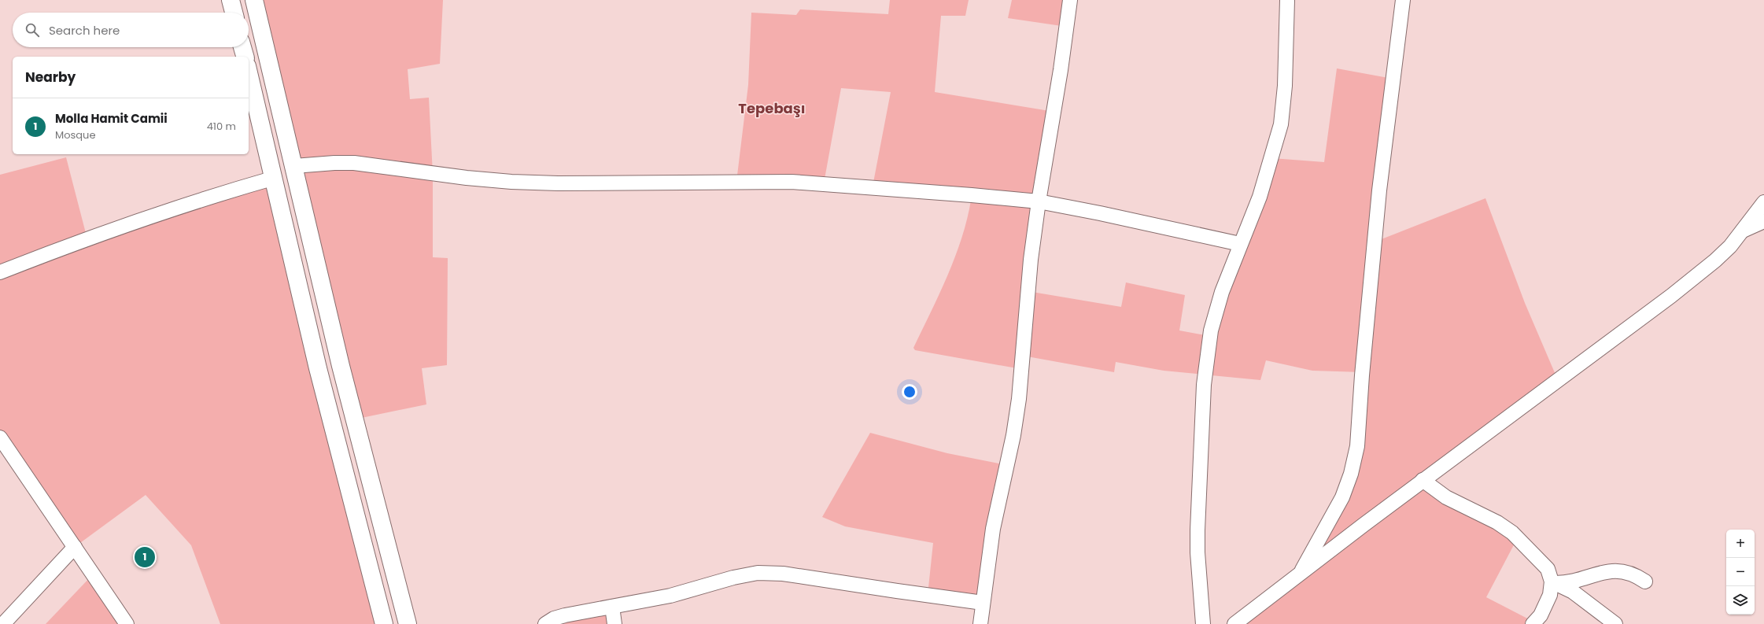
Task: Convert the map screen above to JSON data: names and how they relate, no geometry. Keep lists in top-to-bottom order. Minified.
{"districts":["Tepebaşı"],"page":{"search":"Search here","heading":"Nearby","list":[{"mark":"1","name":"Molla Hamit Camii","note":"Mosque","value":"410 m"}],"map_buttons":["+","−"],"pins":"1"}}
